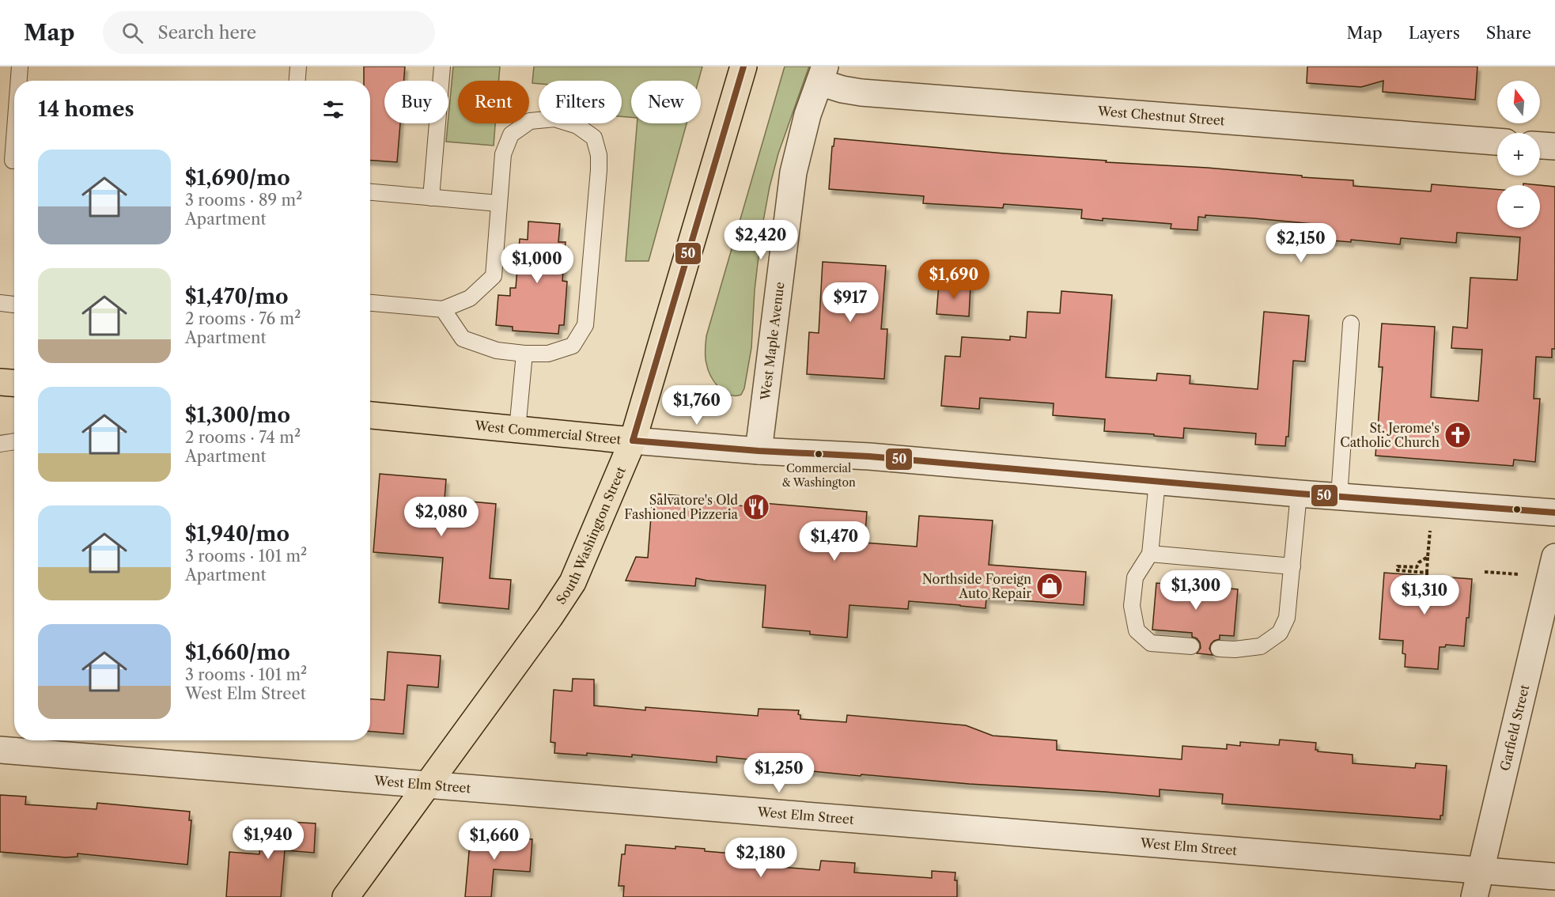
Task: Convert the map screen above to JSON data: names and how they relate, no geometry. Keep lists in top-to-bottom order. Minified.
{"streets":{"main road":["West Commercial Street","South Washington Street"],"street":["West Chestnut Street","West Maple Avenue","Garfield Street","West Elm Street"]},"crossings":[["West Chestnut Street","West Maple Avenue"],["West Maple Avenue","West Commercial Street"],["West Commercial Street","South Washington Street"],["South Washington Street","West Elm Street"],["Garfield Street","West Elm Street"]],"places":{"church":["St. Jerome's Catholic Church"],"other":["Commercial & Washington"],"restaurant":["Salvatore's Old Fashioned Pizzeria"],"shop":["Northside Foreign Auto Repair"]},"lines":["transit line 50"],"north":"top","page":{"header":"Map","search":"Search here","nav":["Map","Layers","Share"],"map_buttons":["+","−"],"chip":["Buy","Rent","Filters","New"],"heading":"14 homes","list":[{"name":"$1,690/mo","note":"3 rooms · 89 m² · Apartment"},{"name":"$1,470/mo","note":"2 rooms · 76 m² · Apartment"},{"name":"$1,300/mo","note":"2 rooms · 74 m² · Apartment"},{"name":"$1,940/mo","note":"3 rooms · 101 m² · Apartment"},{"name":"$1,660/mo","note":"3 rooms · 101 m² · West Elm Street"}],"price":["$2,420","$2,150","$1,000","$1,690","$917","$1,760","$2,080","$1,470","$1,300","$1,310","$1,250","$1,940","$1,660","$2,180"]}}
